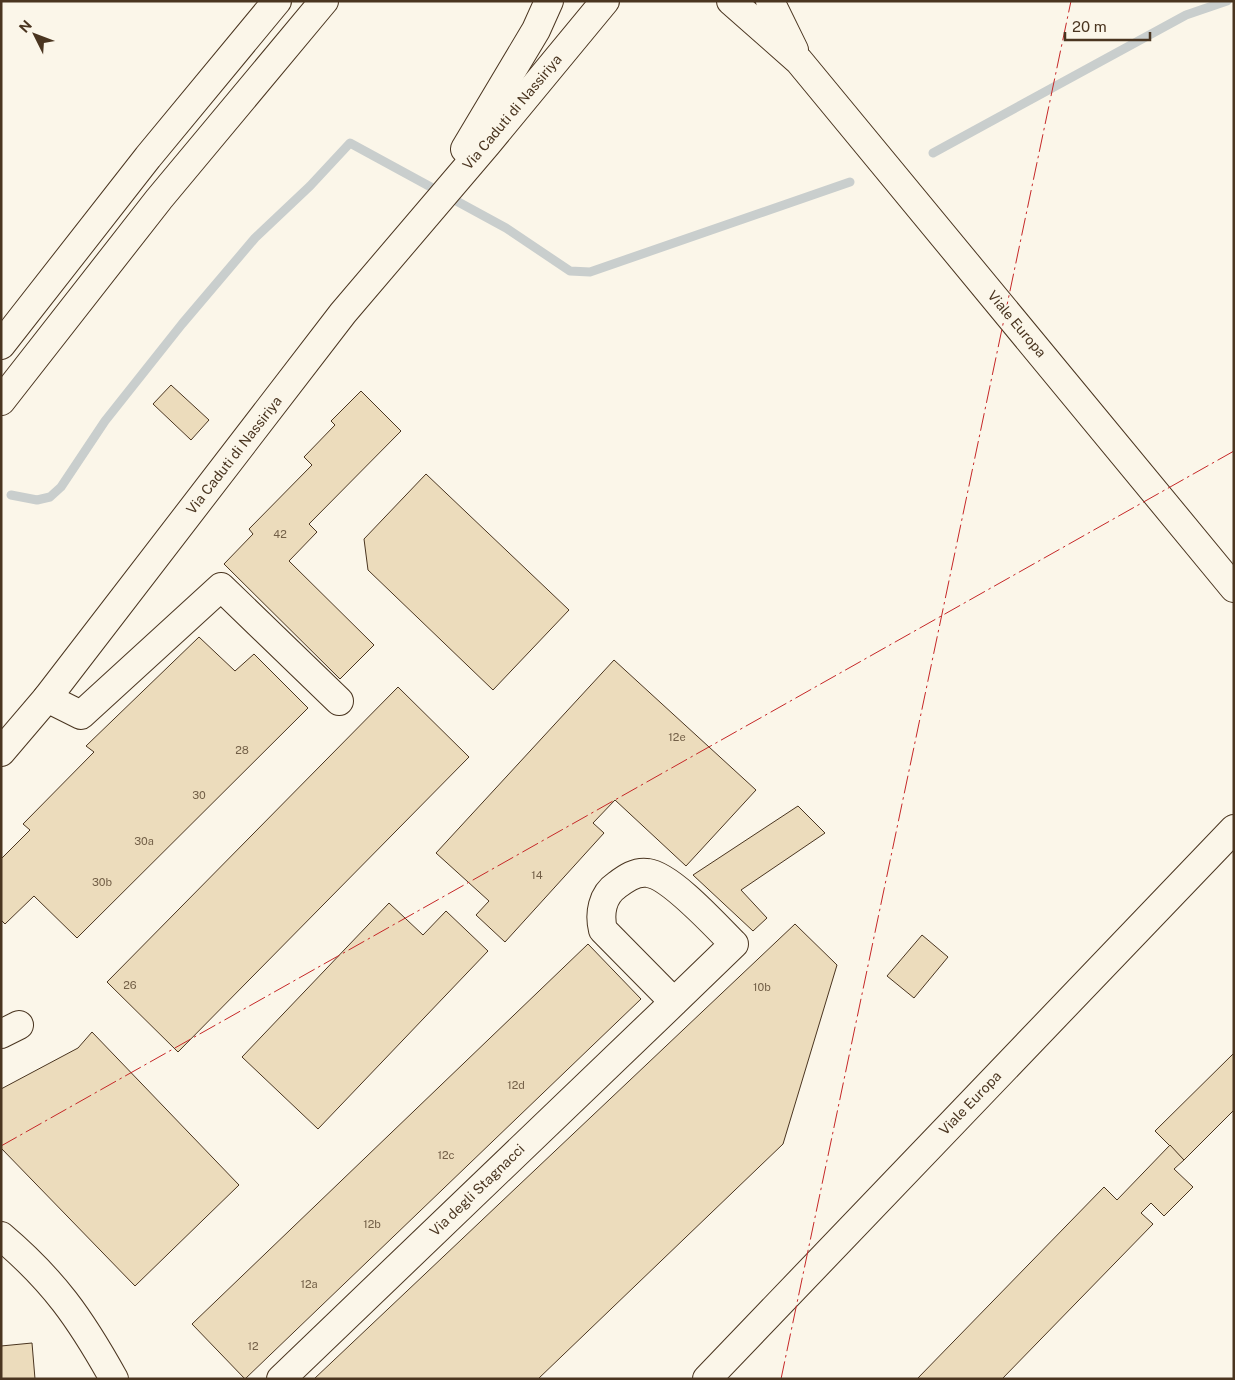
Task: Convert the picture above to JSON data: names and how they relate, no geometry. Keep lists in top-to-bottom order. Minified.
{"streets":{"main road":["Via Caduti di Nassiriya","Viale Europa","Via degli Stagnacci"]},"house_numbers":["42","12e","28","30","30a","14","30b","26","10b","12d","12c","12b","12a","12"],"scale_bar":"20 m","north":"top left"}
